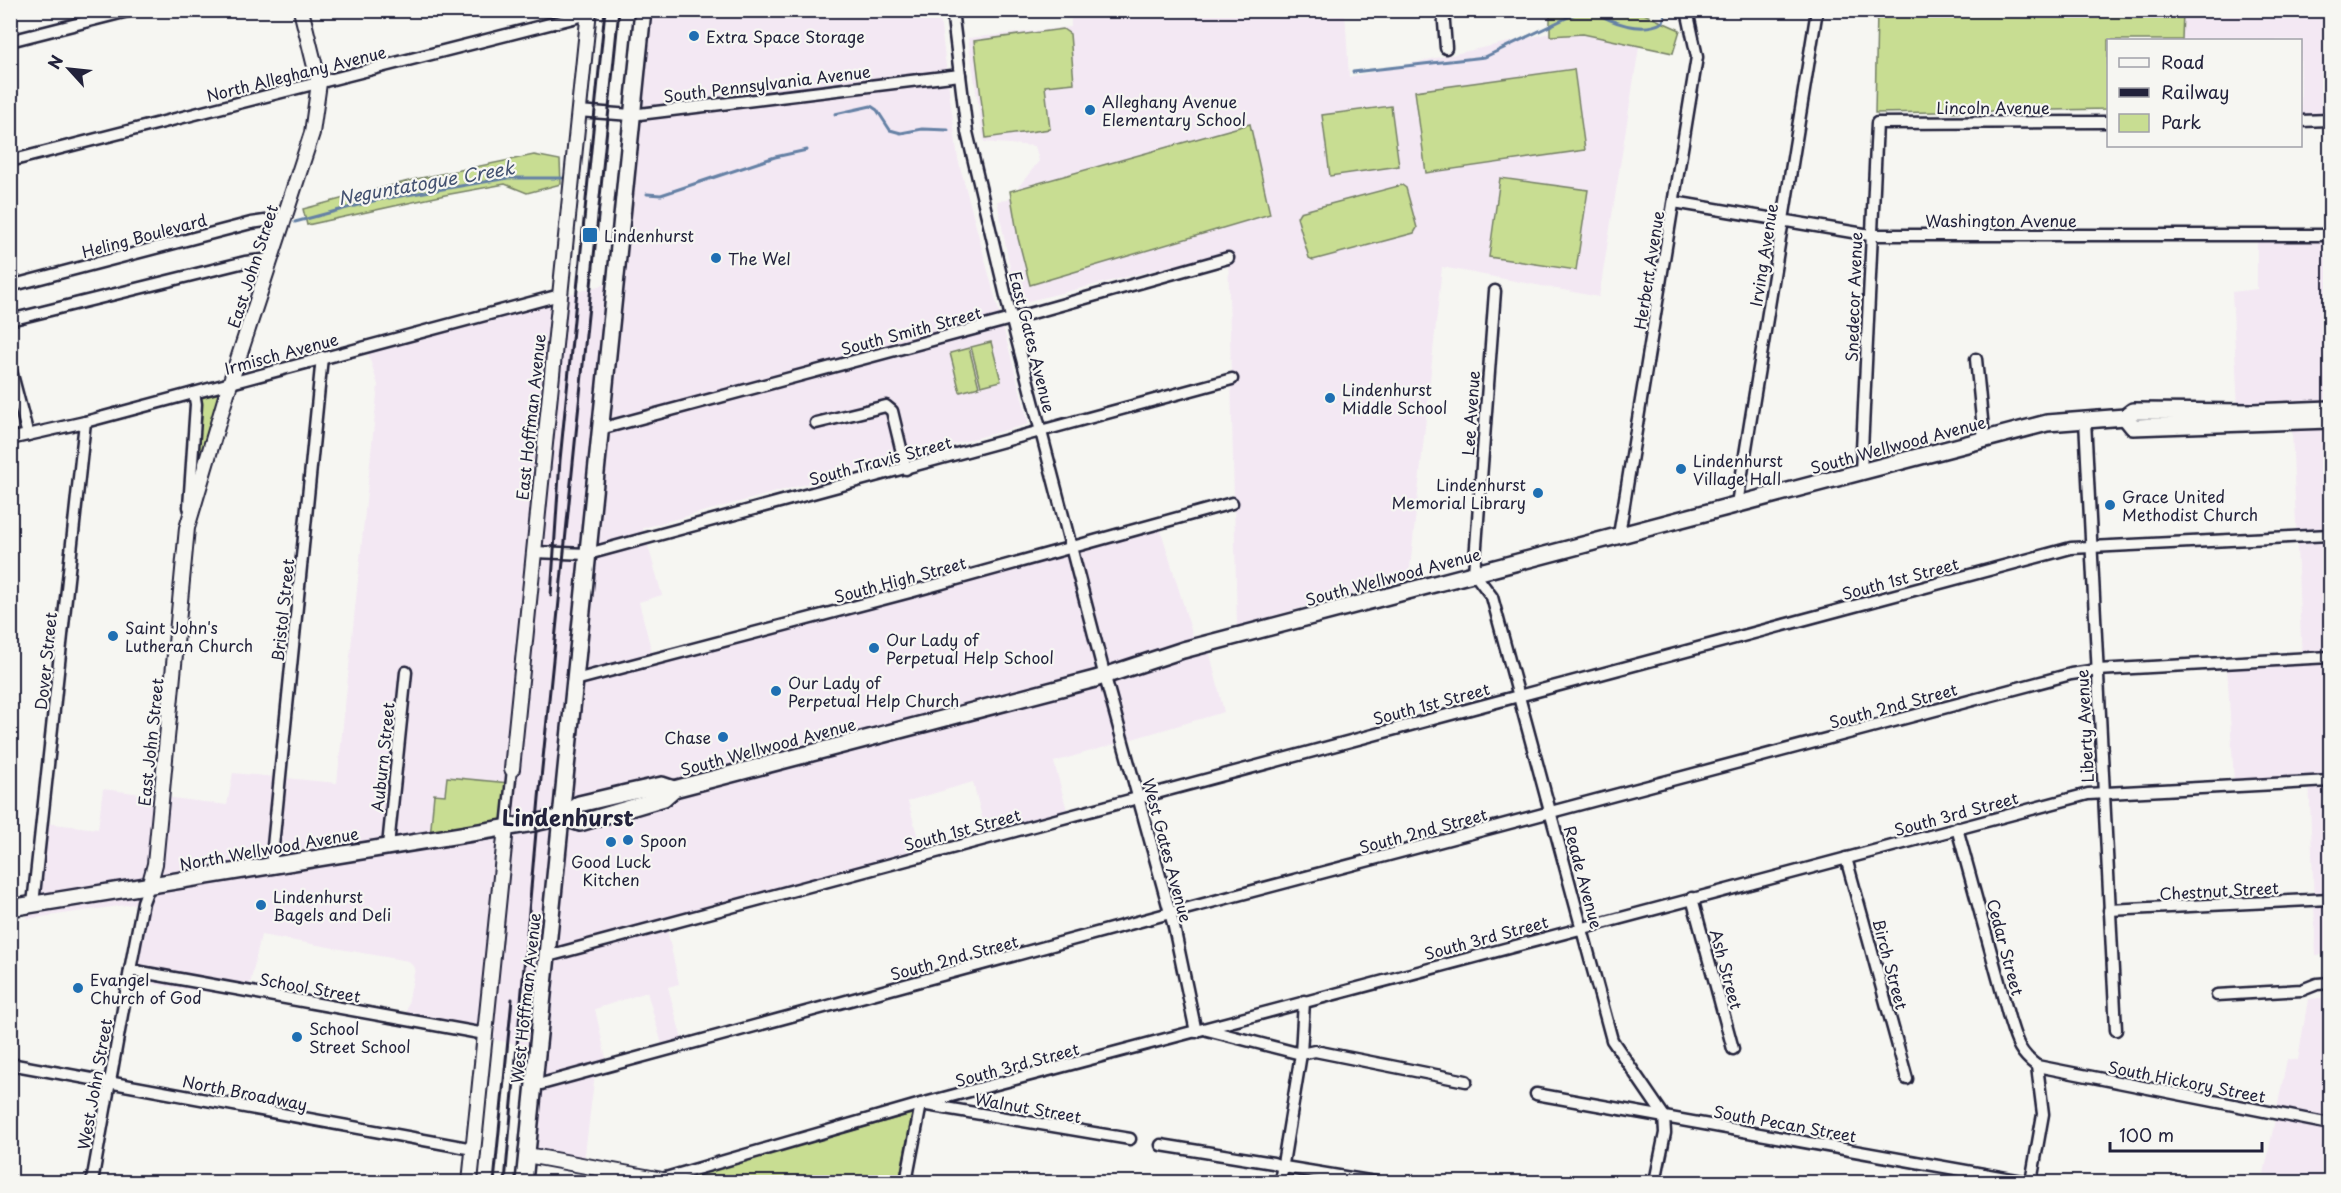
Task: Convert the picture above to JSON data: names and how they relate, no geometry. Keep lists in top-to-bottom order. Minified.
{"streets":{"main road":["South Wellwood Avenue","North Wellwood Avenue","West Hoffman Avenue"],"street":["North Alleghany Avenue","South Pennsylvania Avenue","Lincoln Avenue","Washington Avenue","Heling Boulevard","Irving Avenue","East John Street","Herbert Avenue","Snedecor Avenue","South Smith Street","East Gates Avenue","Irmisch Avenue","Lee Avenue","East Hoffman Avenue","South Travis Street","South 1st Street","South High Street","Bristol Street","Dover Street","South 2nd Street","Liberty Avenue","Auburn Street","South 3rd Street","West Gates Avenue","Reade Avenue","Chestnut Street","Cedar Street","Birch Street","Ash Street","School Street","South Hickory Street","West John Street","North Broadway","Walnut Street","South Pecan Street"]},"crossings":[["North Alleghany Avenue","East John Street"],["North Alleghany Avenue","East Hoffman Avenue"],["South Pennsylvania Avenue","East Gates Avenue"],["South Pennsylvania Avenue","East Hoffman Avenue"],["Lincoln Avenue","Snedecor Avenue"],["Washington Avenue","Irving Avenue"],["Washington Avenue","Herbert Avenue"],["Washington Avenue","Snedecor Avenue"],["Heling Boulevard","East John Street"],["Irving Avenue","South Wellwood Avenue"],["East John Street","Irmisch Avenue"],["East John Street","North Wellwood Avenue"],["East John Street","West John Street"],["Herbert Avenue","South Wellwood Avenue"],["Snedecor Avenue","South Wellwood Avenue"],["South Smith Street","East Gates Avenue"],["East Gates Avenue","South Wellwood Avenue"],["East Gates Avenue","South Travis Street"],["East Gates Avenue","South High Street"],["East Gates Avenue","West Gates Avenue"],["Irmisch Avenue","East Hoffman Avenue"],["Irmisch Avenue","Bristol Street"],["Irmisch Avenue","Dover Street"],["Lee Avenue","South Wellwood Avenue"],["Lee Avenue","Reade Avenue"],["East Hoffman Avenue","South Travis Street"],["East Hoffman Avenue","North Wellwood Avenue"],["South Wellwood Avenue","Liberty Avenue"],["South Wellwood Avenue","North Wellwood Avenue"],["South Wellwood Avenue","West Gates Avenue"],["South Wellwood Avenue","Reade Avenue"],["South Wellwood Avenue","West Hoffman Avenue"],["South 1st Street","Liberty Avenue"],["South 1st Street","West Gates Avenue"],["South 1st Street","Reade Avenue"],["South 1st Street","West Hoffman Avenue"],["Bristol Street","North Wellwood Avenue"],["Dover Street","North Wellwood Avenue"],["South 2nd Street","Liberty Avenue"],["South 2nd Street","West Gates Avenue"],["South 2nd Street","Reade Avenue"],["South 2nd Street","West Hoffman Avenue"],["Liberty Avenue","South 3rd Street"],["Liberty Avenue","Chestnut Street"],["Auburn Street","North Wellwood Avenue"],["South 3rd Street","West Gates Avenue"],["South 3rd Street","Reade Avenue"],["South 3rd Street","Cedar Street"],["South 3rd Street","Birch Street"],["South 3rd Street","Ash Street"],["South 3rd Street","Walnut Street"],["North Wellwood Avenue","West John Street"],["Reade Avenue","South Pecan Street"],["Cedar Street","South Hickory Street"],["School Street","West John Street"],["West John Street","North Broadway"]],"districts":["Lindenhurst"],"water":["Neguntatogue Creek"],"places":{"other":["Extra Space Storage","Alleghany Avenue Elementary School","The Wel","Lindenhurst Middle School","Lindenhurst Village Hall","Lindenhurst Memorial Library","Grace United Methodist Church","Saint John's Lutheran Church","Our Lady of Perpetual Help School","Our Lady of Perpetual Help Church","Chase","Spoon","Good Luck Kitchen","Lindenhurst Bagels and Deli","Evangel Church of God","School Street School"],"transit":["Lindenhurst"]},"legend":["Road","Railway","Park"],"scale_bar":"100 m","north":"top left"}
